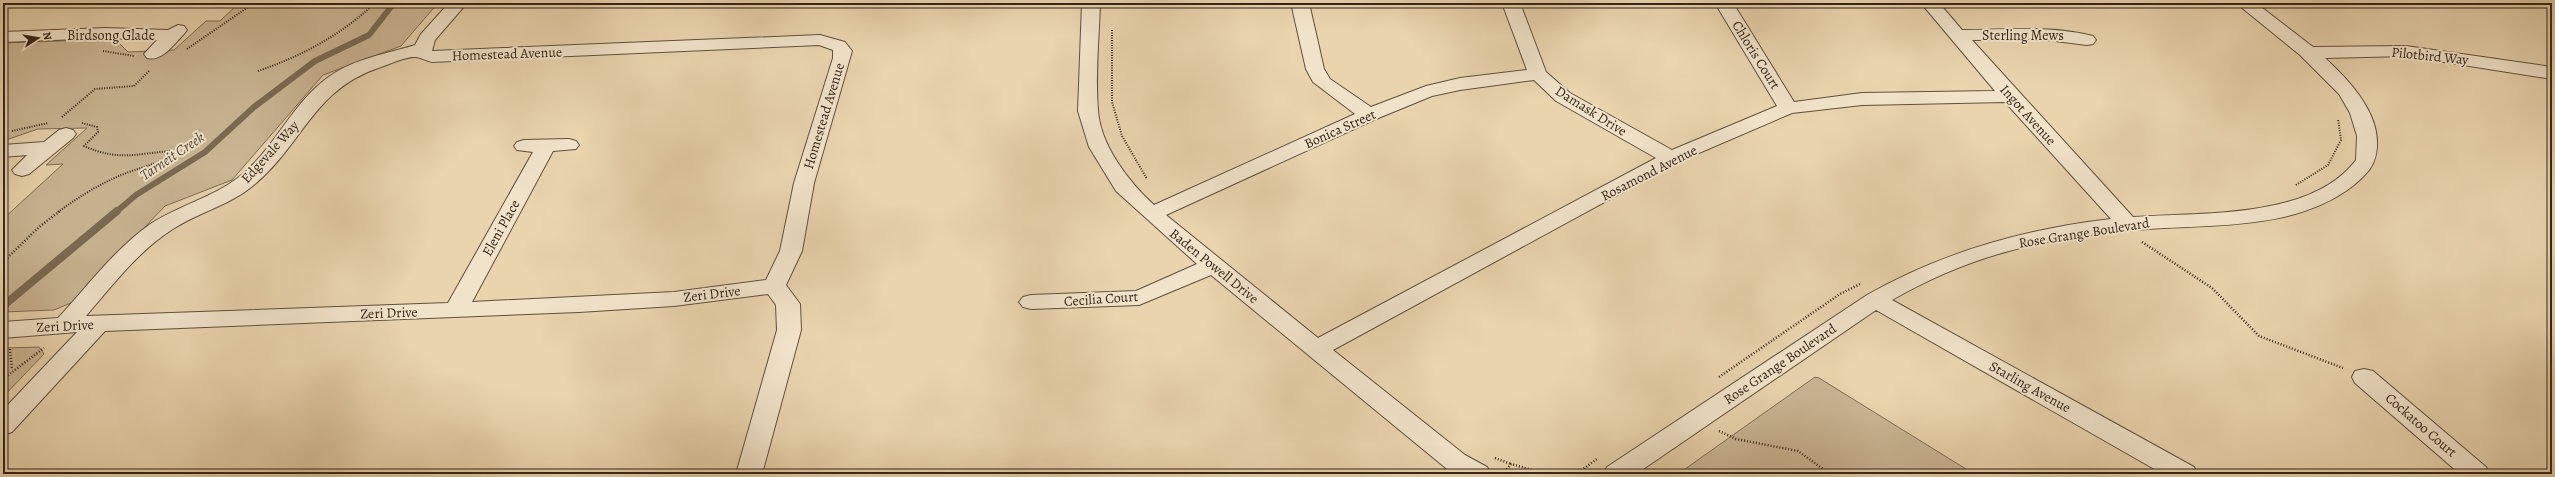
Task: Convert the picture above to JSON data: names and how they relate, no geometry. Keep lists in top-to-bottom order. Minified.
{"streets":{"street":["Birdsong Glade","Sterling Mews","Homestead Avenue","Chloris Court","Pilotbird Way","Damask Drive","Ingot Avenue","Bonica Street","Edgevale Way","Rosamond Avenue","Eleni Place","Rose Grange Boulevard","Baden Powell Drive","Zeri Drive","Cecilia Court","Starling Avenue","Cockatoo Court"]},"crossings":[["Sterling Mews","Ingot Avenue"],["Homestead Avenue","Edgevale Way"],["Homestead Avenue","Zeri Drive"],["Chloris Court","Rosamond Avenue"],["Pilotbird Way","Rose Grange Boulevard"],["Damask Drive","Bonica Street"],["Damask Drive","Rosamond Avenue"],["Ingot Avenue","Rosamond Avenue"],["Ingot Avenue","Rose Grange Boulevard"],["Bonica Street","Baden Powell Drive"],["Edgevale Way","Zeri Drive"],["Rosamond Avenue","Baden Powell Drive"],["Eleni Place","Zeri Drive"],["Rose Grange Boulevard","Starling Avenue"],["Baden Powell Drive","Cecilia Court"]],"water":["Tarneit Creek"],"north":"right"}
